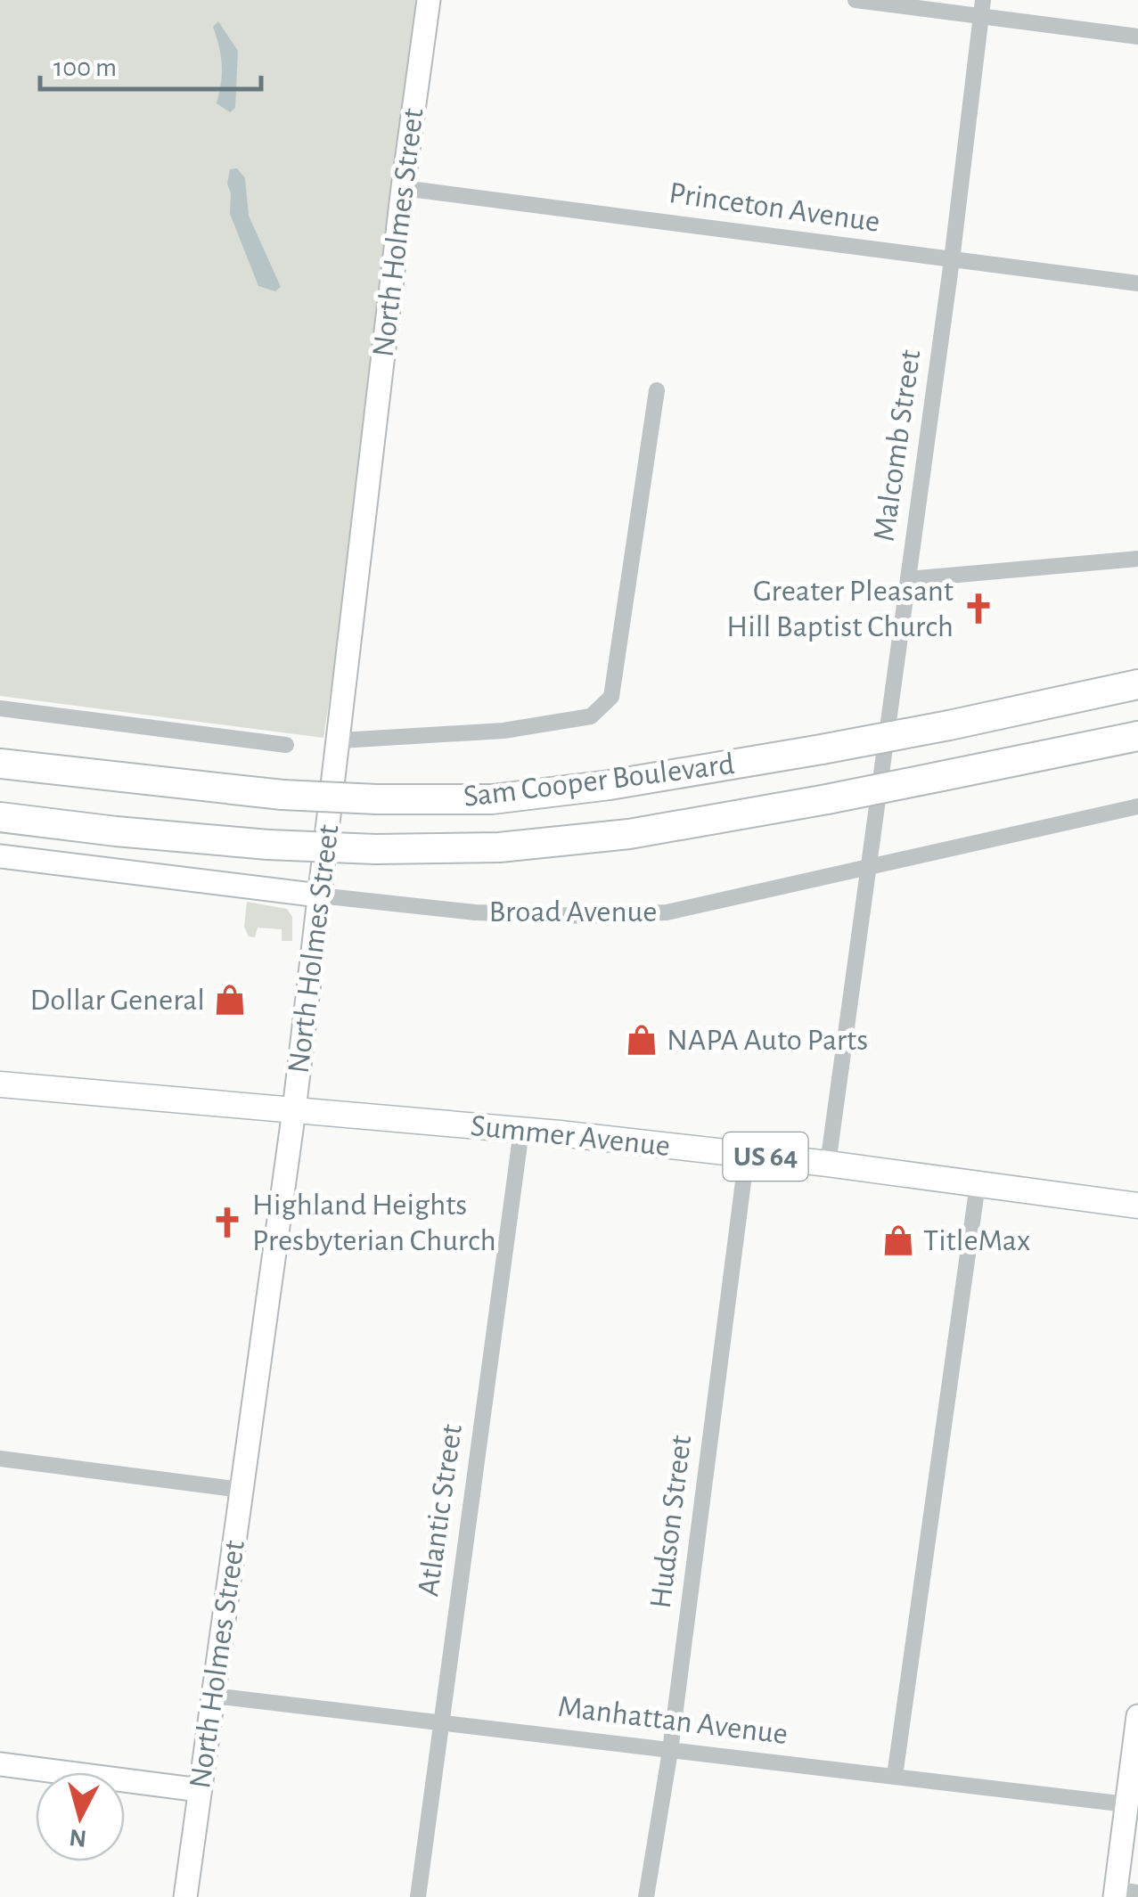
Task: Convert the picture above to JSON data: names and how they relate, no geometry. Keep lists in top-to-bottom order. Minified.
{"streets":{"highway":["Sam Cooper Boulevard"],"main road":["Summer Avenue","US 64"],"street":["Princeton Avenue","North Holmes Street","Malcomb Street","Broad Avenue","Atlantic Street","Hudson Street","Manhattan Avenue"]},"crossings":[["Princeton Avenue","North Holmes Street"],["Princeton Avenue","Malcomb Street"],["North Holmes Street","Broad Avenue"],["North Holmes Street","Summer Avenue"],["North Holmes Street","Manhattan Avenue"],["Malcomb Street","Broad Avenue"],["Malcomb Street","Summer Avenue"],["Summer Avenue","Atlantic Street"],["Summer Avenue","Hudson Street"],["Atlantic Street","Manhattan Avenue"],["Hudson Street","Manhattan Avenue"]],"places":{"church":["Greater Pleasant Hill Baptist Church","Highland Heights Presbyterian Church"],"shop":["Dollar General","NAPA Auto Parts","TitleMax"]},"scale_bar":"100 m","north":"bottom"}
